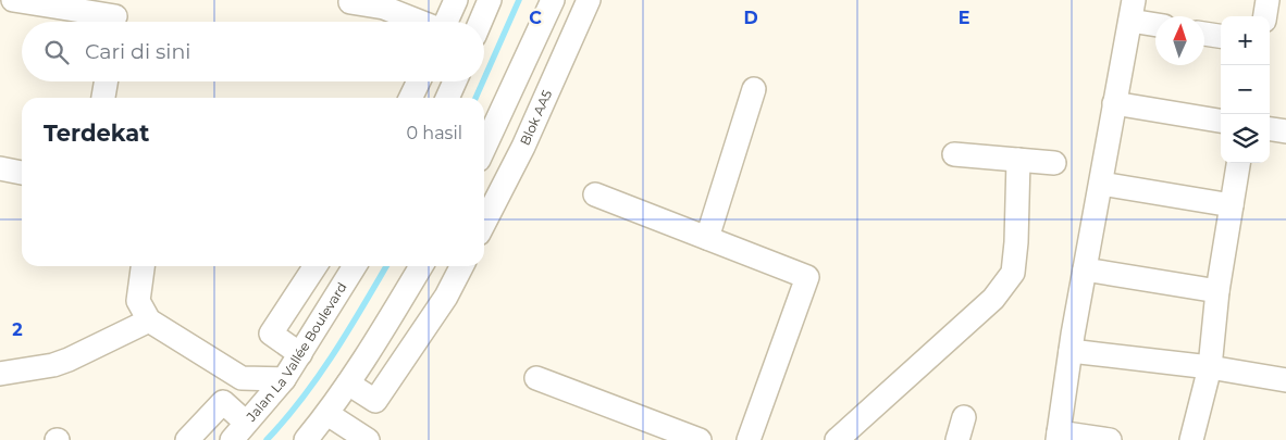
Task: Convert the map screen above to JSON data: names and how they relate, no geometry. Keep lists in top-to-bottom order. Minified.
{"streets":{"street":["Blok AA5","Jalan La Vallée Boulevard"]},"north":"top","page":{"map_buttons":["+","−"],"search":"Cari di sini","heading":["Terdekat","0 hasil"]},"grid":{"columns":["C","D","E"],"rows":["2"]}}
